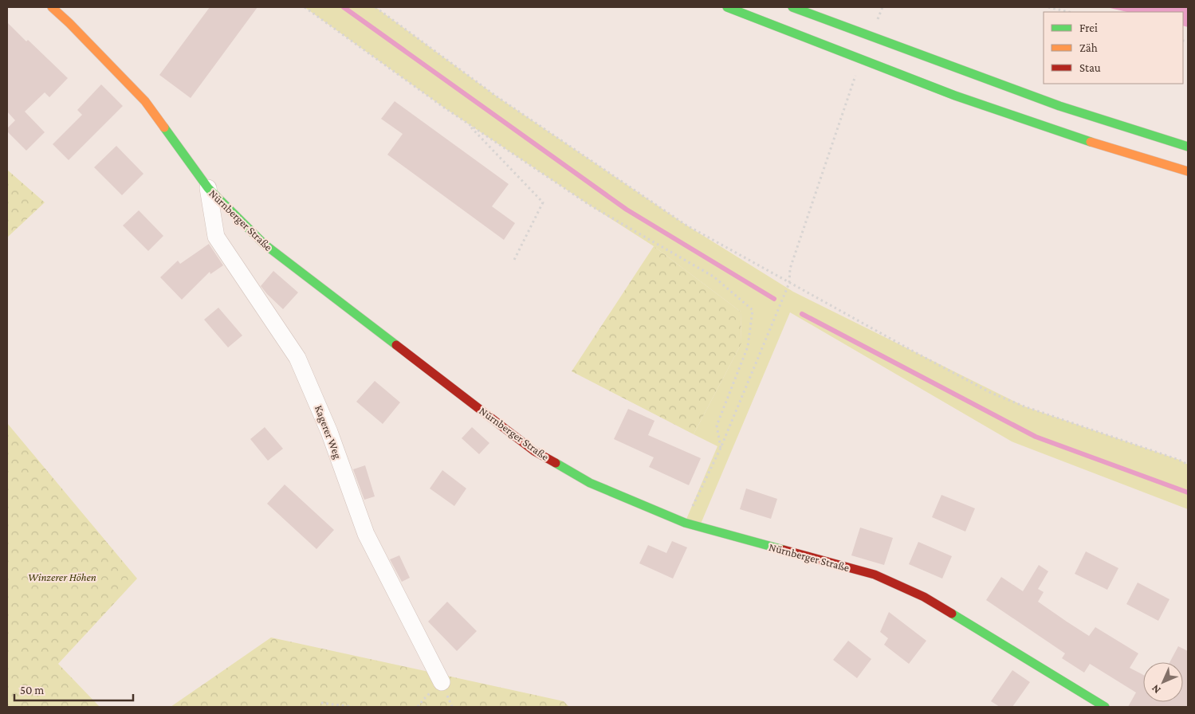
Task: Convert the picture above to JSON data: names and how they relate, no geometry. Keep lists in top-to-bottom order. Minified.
{"streets":{"street":["Nürnberger Straße","Kagerer Weg"]},"crossings":[["Nürnberger Straße","Kagerer Weg"]],"parks":["Winzerer Höhen"],"legend":["Frei","Zäh","Stau"],"scale_bar":"50 m","north":"bottom left"}
